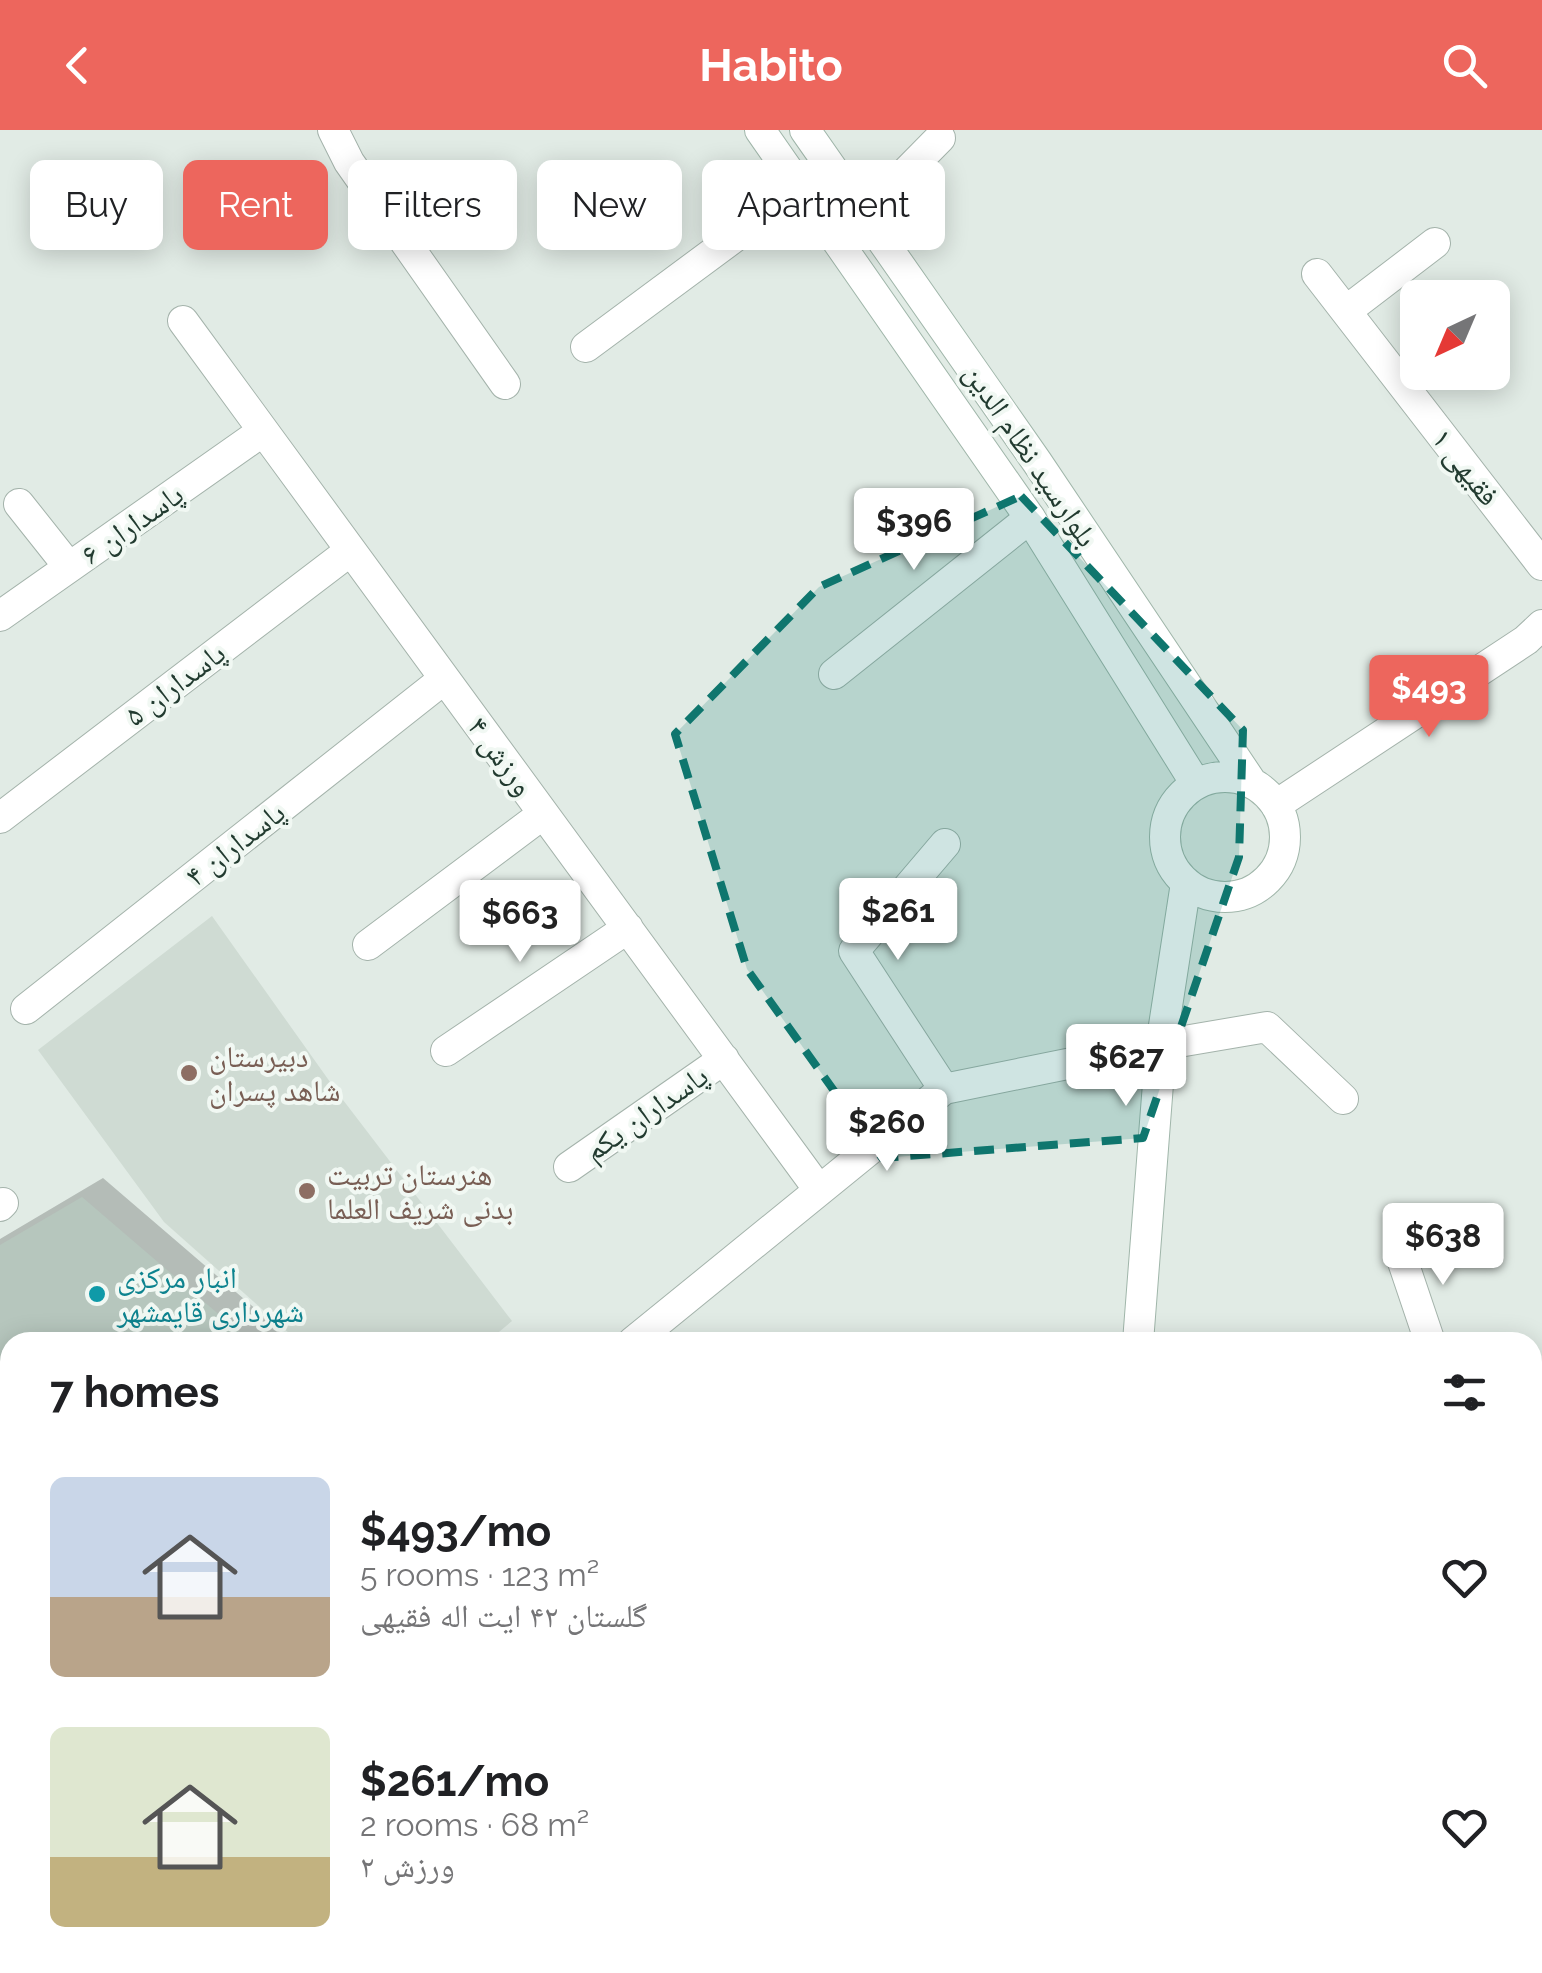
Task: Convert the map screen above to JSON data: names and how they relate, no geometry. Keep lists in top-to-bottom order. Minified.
{"streets":{"street":["بلوارسید نظام الدین","فقیهی ۱","پاسداران ۶","پاسداران ۵","ورزش ۴","پاسداران ۴","پاسداران یکم"]},"crossings":[["پاسداران ۶","ورزش ۴"],["پاسداران ۵","ورزش ۴"],["ورزش ۴","پاسداران ۴"],["ورزش ۴","پاسداران یکم"]],"places":["دبیرستان شاهد پسران","هنرستان تربیت بدنی شریف العلما","انبار مرکزی شهرداری قایمشهر"],"north":"bottom left","page":{"header":"Habito","chip":["Buy","Rent","Filters","New","Apartment"],"price":["$396","$493","$261","$663","$627","$260","$638"],"heading":"7 homes","list":[{"name":"$493/mo","note":"5 rooms · 123 m² · گلستان ۴۲ ایت اله فقیهی"},{"name":"$261/mo","note":"2 rooms · 68 m² · ورزش ۲"}]}}
